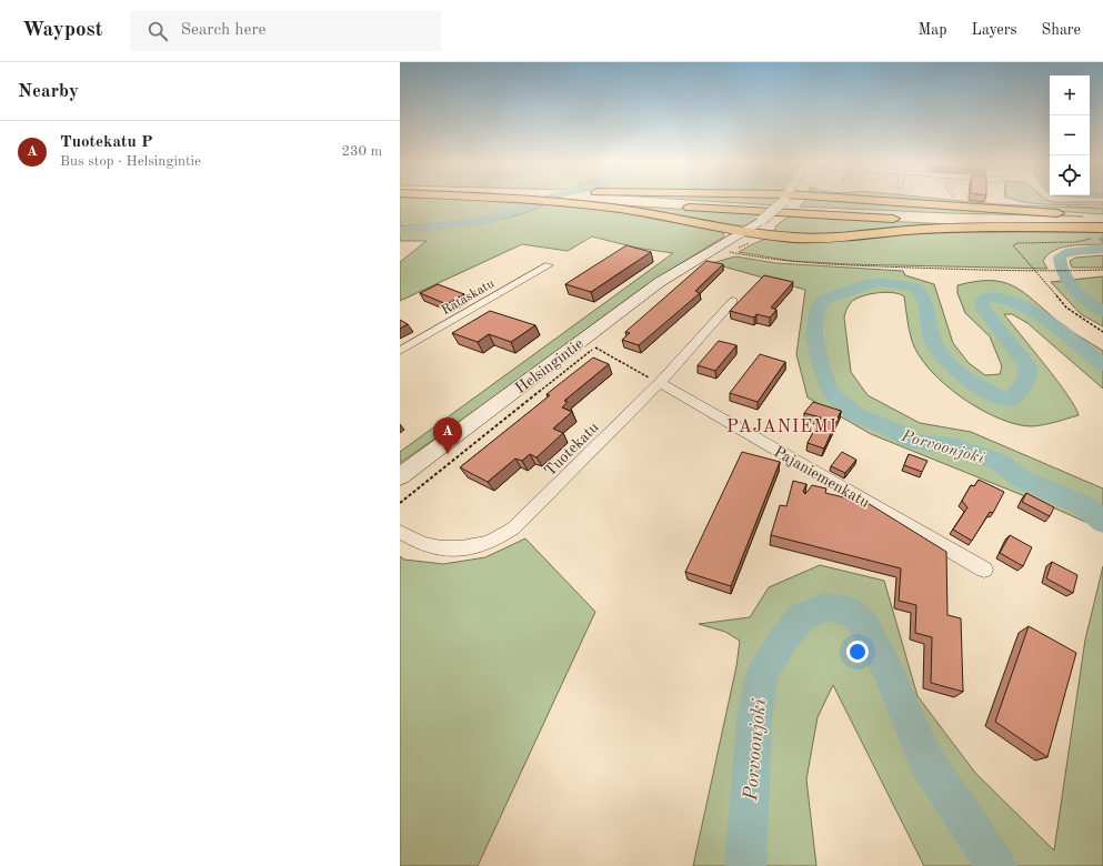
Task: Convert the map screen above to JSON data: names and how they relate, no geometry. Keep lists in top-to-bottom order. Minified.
{"streets":{"main road":["Helsingintie"],"street":["Rataskatu","Tuotekatu","Pajaniemenkatu"]},"crossings":[["Tuotekatu","Pajaniemenkatu"]],"districts":["PAJANIEMI"],"water":["Porvoonjoki"],"page":{"header":"Waypost","search":"Search here","nav":["Map","Layers","Share"],"heading":"Nearby","map_buttons":["+","−"],"list":[{"mark":"A","name":"Tuotekatu P","note":"Bus stop · Helsingintie","value":"230 m"}],"pins":"A"}}
